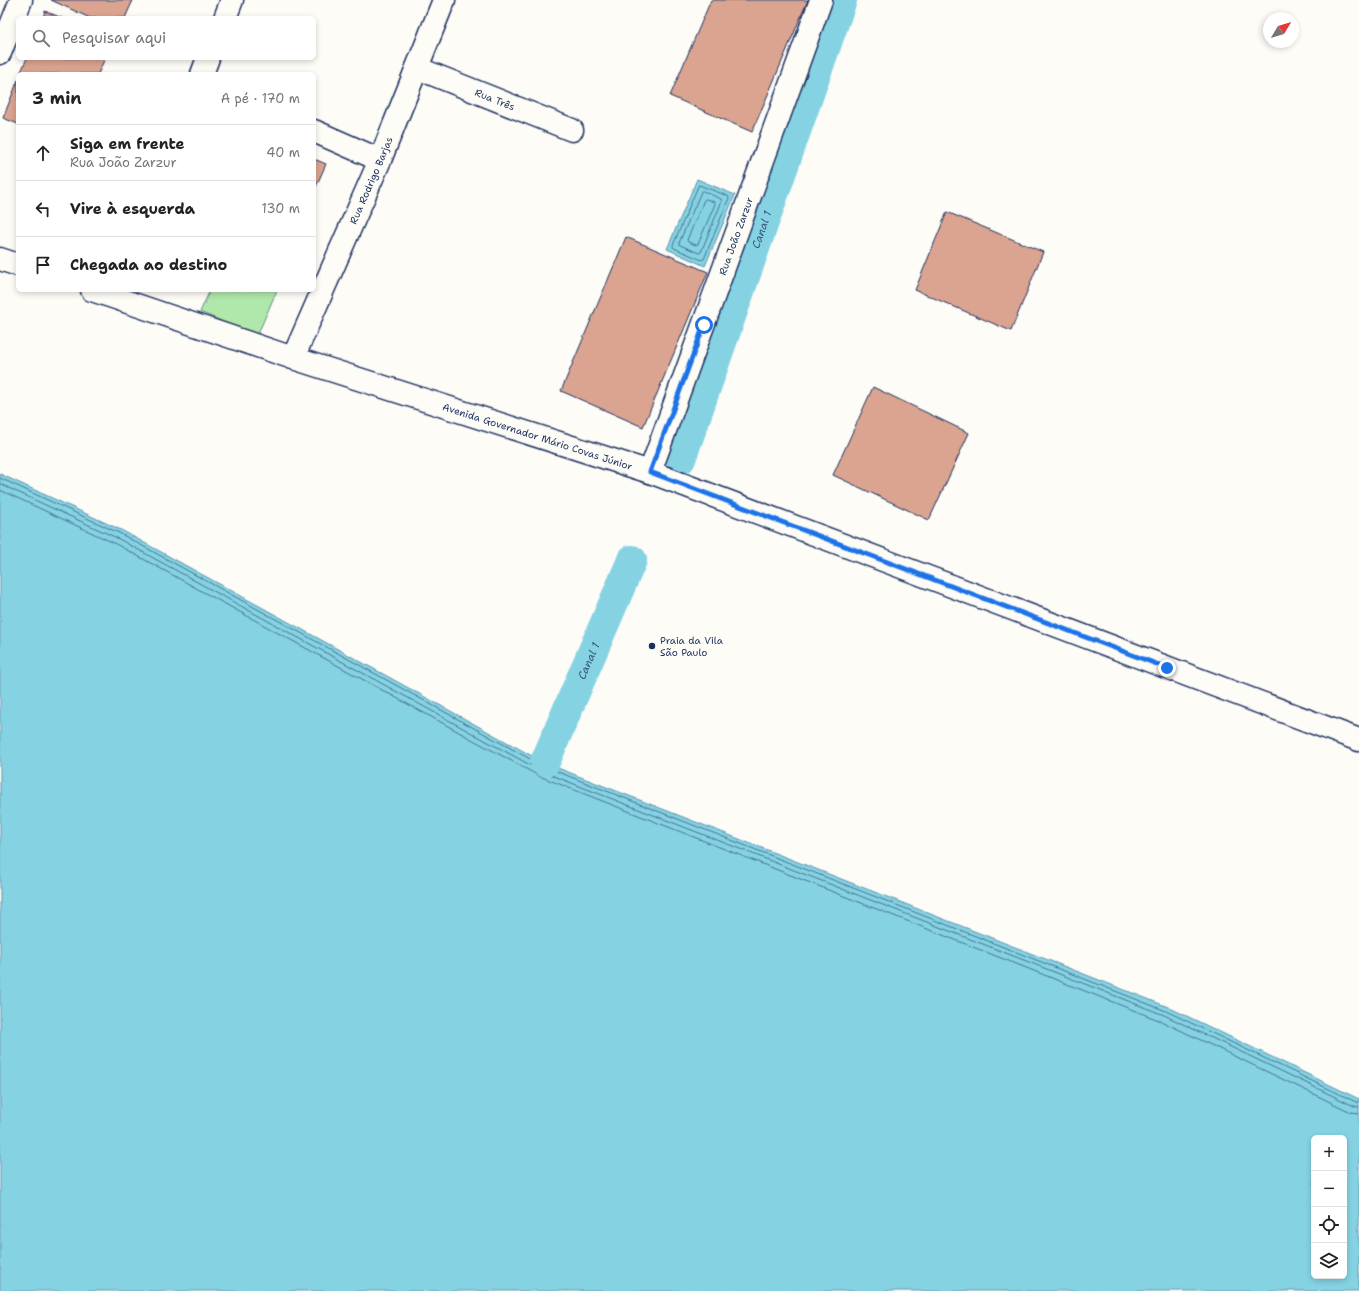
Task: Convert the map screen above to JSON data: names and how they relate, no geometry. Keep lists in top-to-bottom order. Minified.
{"streets":{"street":["Rua Três","Rua Rodrigo Barjas","Rua João Zarzur","Avenida Governador Mário Covas Júnior"]},"crossings":[["Rua Três","Rua Rodrigo Barjas"],["Rua Rodrigo Barjas","Avenida Governador Mário Covas Júnior"],["Rua João Zarzur","Avenida Governador Mário Covas Júnior"]],"water":["Canal 1"],"places":["Praia da Vila São Paulo"],"north":"top right","page":{"search":"Pesquisar aqui","heading":["3 min","A pé · 170 m"],"list":[["Siga em frente","Rua João Zarzur","40 m"],["Vire à esquerda","130 m"],"Chegada ao destino"],"map_buttons":["+","−"]}}
